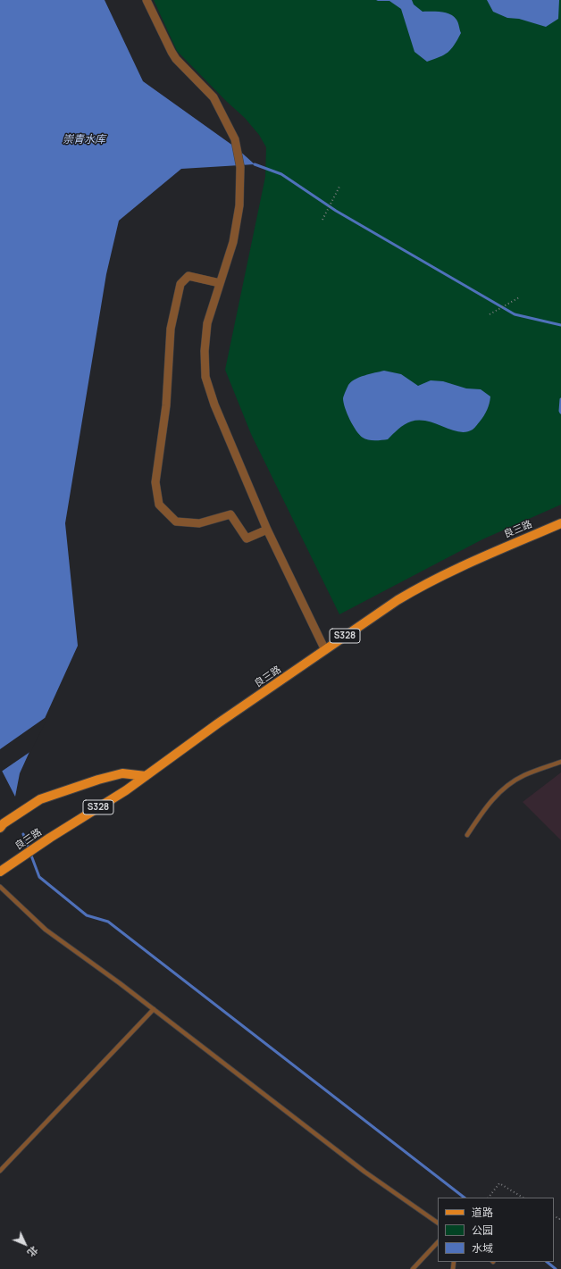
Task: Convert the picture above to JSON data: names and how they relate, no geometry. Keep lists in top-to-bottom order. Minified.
{"streets":{"main road":["良三路","S328"]},"water":["崇青水库"],"legend":["道路","公园","水域"],"north":"bottom right"}
